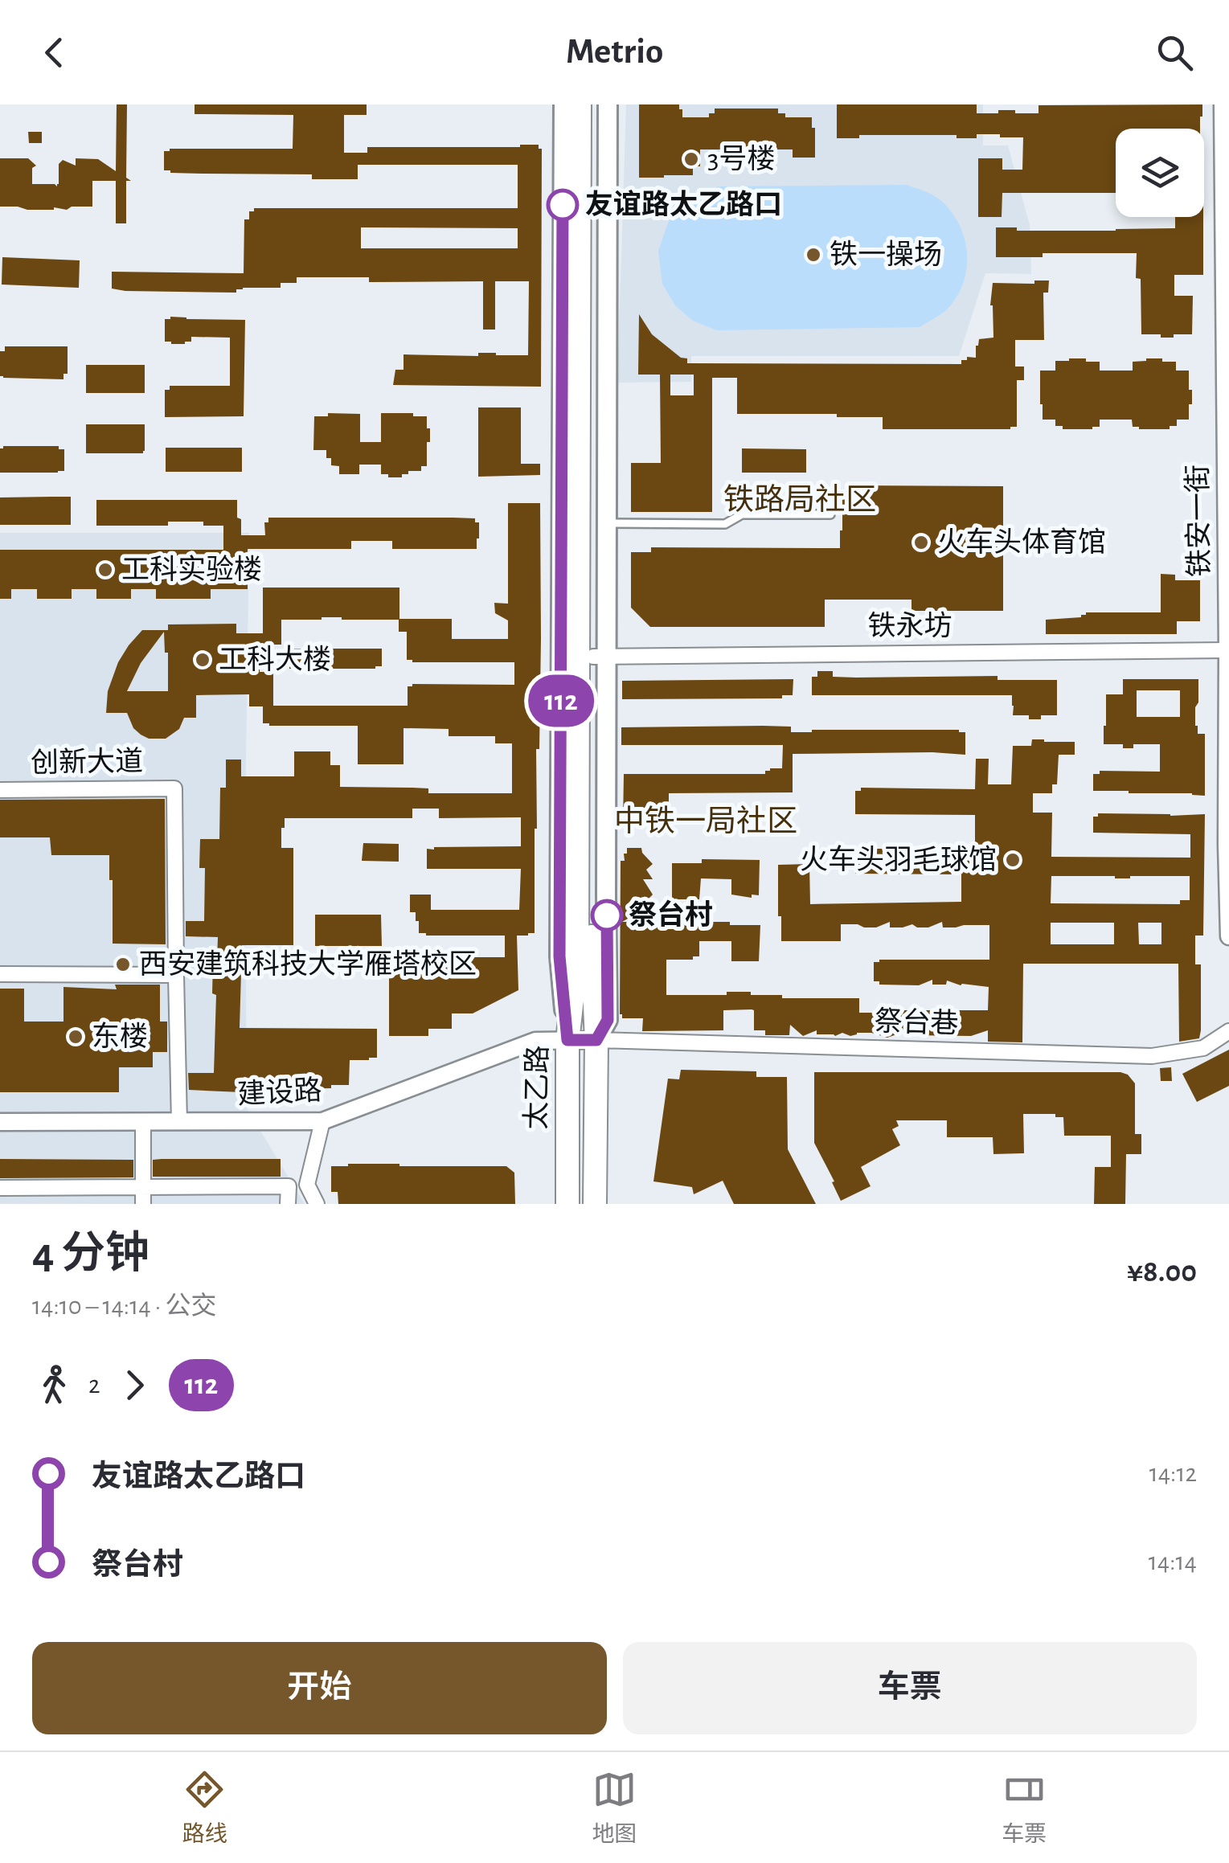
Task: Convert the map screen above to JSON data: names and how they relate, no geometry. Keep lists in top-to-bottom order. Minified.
{"streets":{"main road":["太乙路"],"street":["铁安一街","铁永坊","创新大道","祭台巷","建设路"]},"crossings":[["铁安一街","铁永坊"],["铁永坊","太乙路"],["祭台巷","太乙路"],["祭台巷","建设路"],["太乙路","建设路"]],"districts":["铁路局社区","中铁一局社区"],"places":["3号楼","友谊路太乙路口","铁一操场","火车头体育馆","工科实验楼","工科大楼","火车头羽毛球馆","祭台村","西安建筑科技大学雁塔校区","东楼"],"lines":["bus line 112"],"page":{"header":"Metrio","on_map":"112","heading":["4 分钟","14:10 – 14:14 · 公交","¥8.00"],"legs":["2","112"],"list":[{"name":"友谊路太乙路口","value":"14:12"},{"name":"祭台村","value":"14:14"}],"buttons":["开始","车票"],"tabs":["路线","地图","车票"]}}
